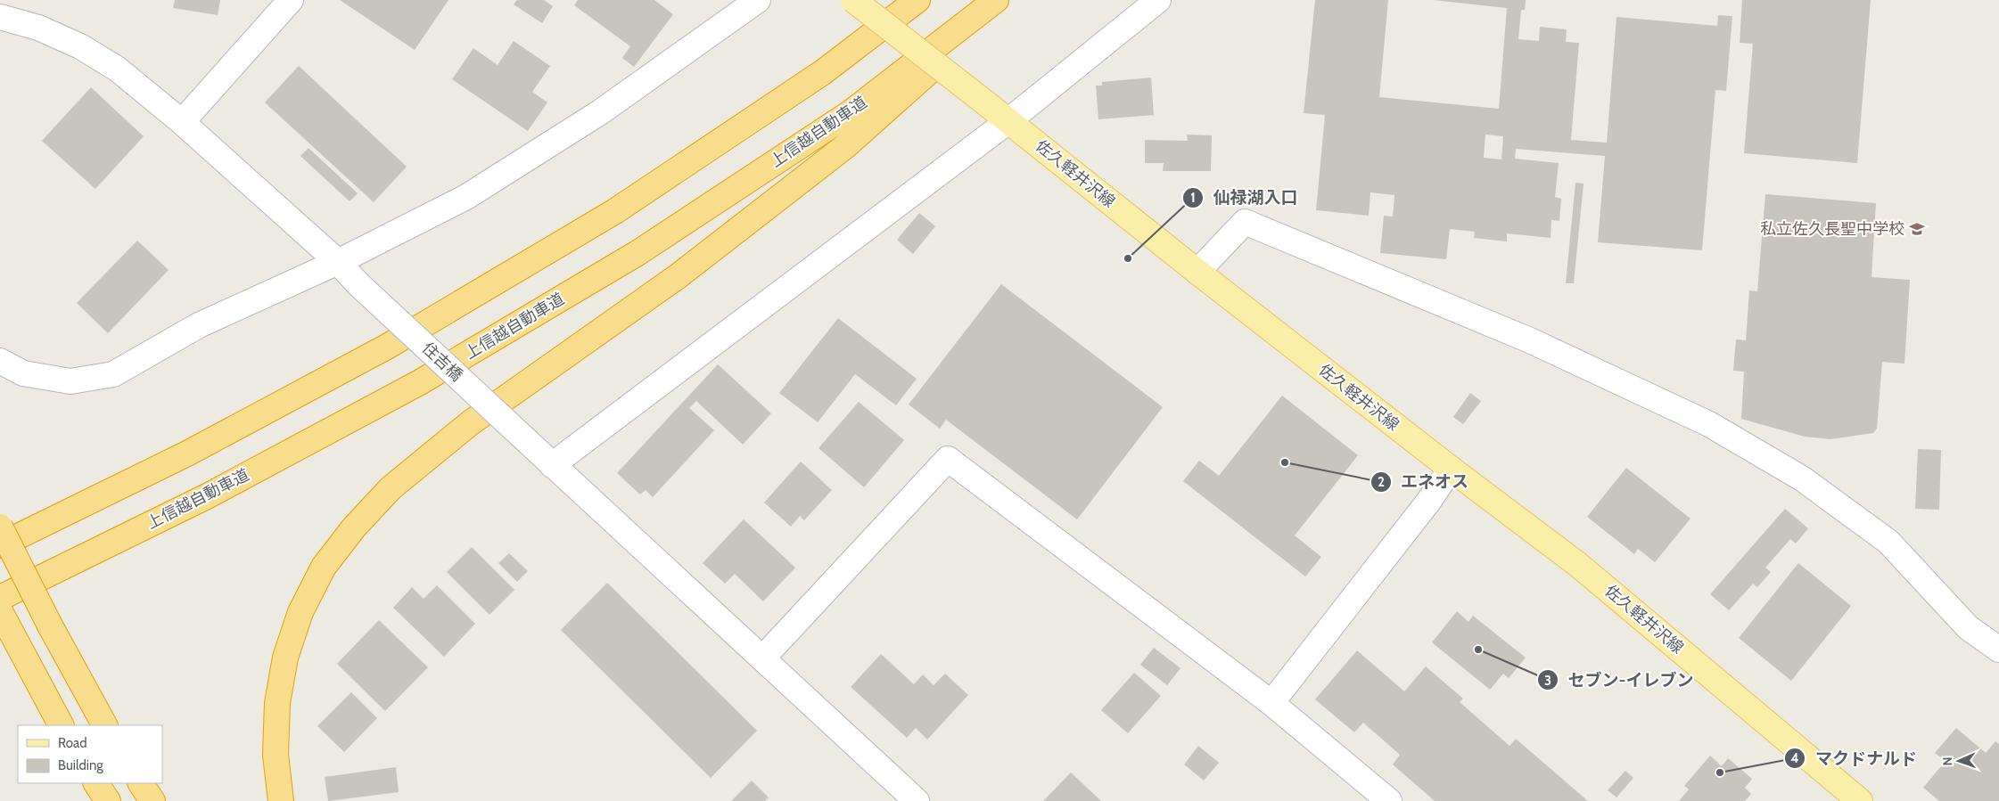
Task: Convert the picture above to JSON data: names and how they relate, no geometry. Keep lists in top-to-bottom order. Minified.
{"streets":{"highway":["上信越自動車道"],"main road":["佐久軽井沢線"],"street":["住吉橋"]},"places":{"school or university":["私立佐久長聖中学校"],"other":["仙禄湖入口","エネオス","セブン-イレブン","マクドナルド"]},"legend":["Road","Building"],"north":"left"}
